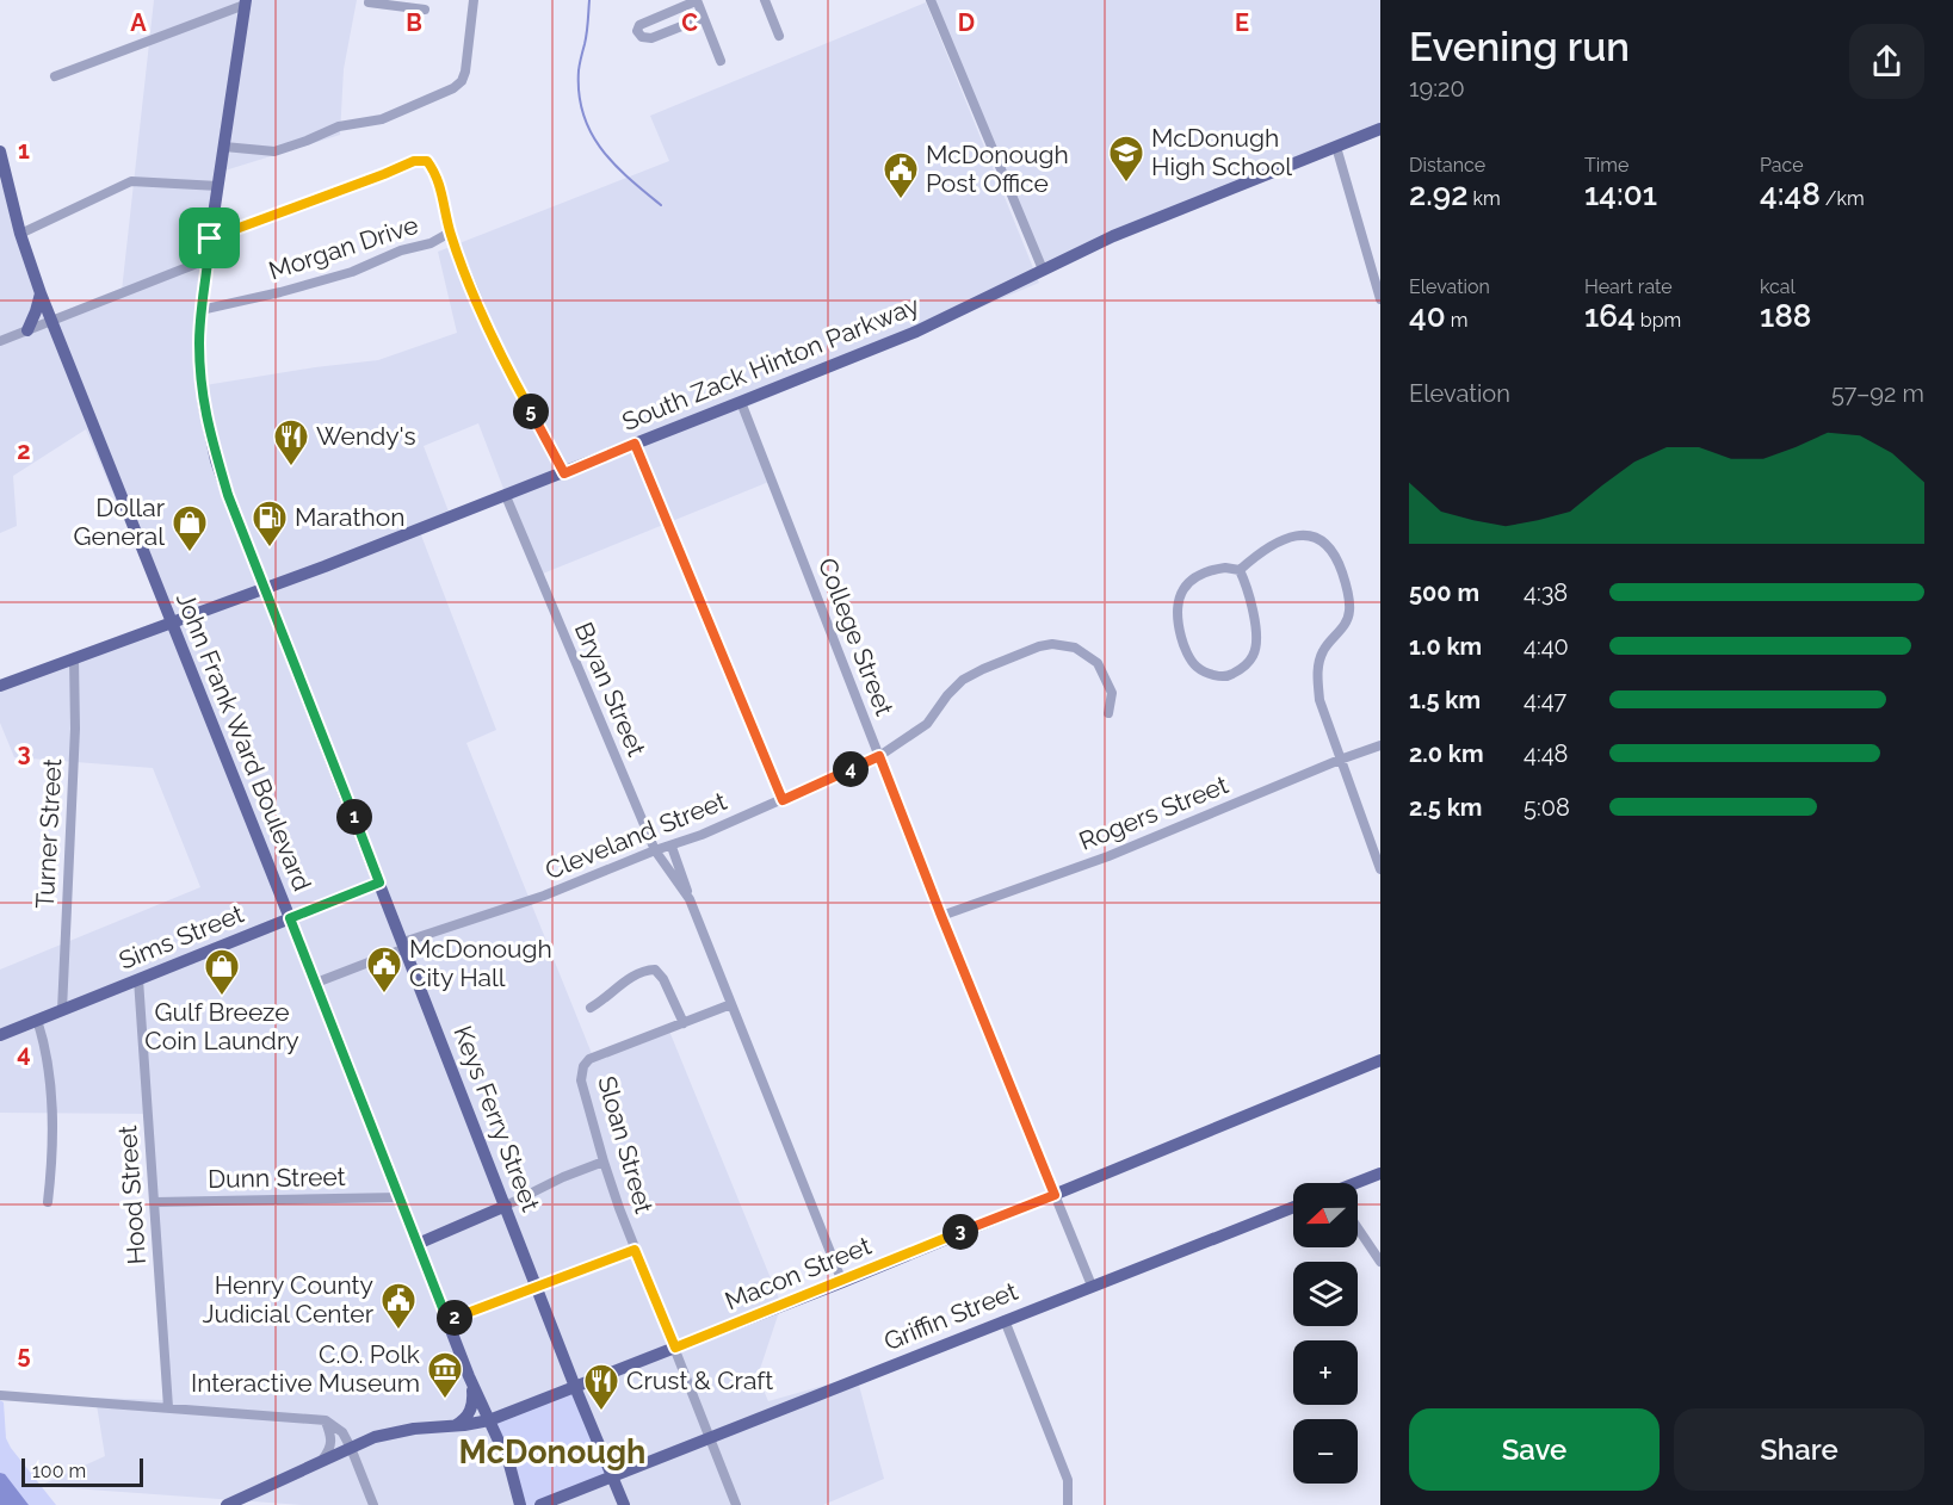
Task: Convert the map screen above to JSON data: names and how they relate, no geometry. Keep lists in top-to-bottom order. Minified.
{"streets":{"main road":["South Zack Hinton Parkway","John Frank Ward Boulevard","Sims Street","Keys Ferry Street","Macon Street","Griffin Street"],"street":["Morgan Drive","College Street","Bryan Street","Rogers Street","Turner Street","Cleveland Street","Sloan Street","Dunn Street","Hood Street"]},"crossings":[["Morgan Drive","Keys Ferry Street"],["South Zack Hinton Parkway","College Street"],["South Zack Hinton Parkway","Bryan Street"],["South Zack Hinton Parkway","John Frank Ward Boulevard"],["South Zack Hinton Parkway","Turner Street"],["South Zack Hinton Parkway","Keys Ferry Street"],["College Street","Rogers Street"],["College Street","Cleveland Street"],["College Street","Macon Street"],["College Street","Griffin Street"],["Bryan Street","Cleveland Street"],["Bryan Street","Sloan Street"],["Bryan Street","Macon Street"],["John Frank Ward Boulevard","Cleveland Street"],["John Frank Ward Boulevard","Sims Street"],["John Frank Ward Boulevard","Dunn Street"],["John Frank Ward Boulevard","Macon Street"],["Turner Street","Sims Street"],["Cleveland Street","Keys Ferry Street"],["Sims Street","Keys Ferry Street"],["Sims Street","Hood Street"],["Keys Ferry Street","Macon Street"],["Keys Ferry Street","Griffin Street"],["Sloan Street","Macon Street"],["Sloan Street","Griffin Street"],["Dunn Street","Hood Street"]],"districts":["McDonough"],"places":{"school or university":["McDonugh High School"],"public building":["McDonough Post Office","McDonough City Hall","Henry County Judicial Center"],"restaurant":["Wendy's","Crust & Craft"],"fuel station":["Marathon"],"shop":["Dollar General","Gulf Breeze Coin Laundry"],"museum":["C.O. Polk Interactive Museum"]},"scale_bar":"100 m","north":"left","page":{"heading":["Evening run","19:20"],"stats":[["Distance","2.92 km"],["Time","14:01"],["Pace","4:48 /km"],["Elevation","40 m"],["Heart rate","164 bpm"],["kcal","188"]],"chart":["Elevation","57–92 m"],"pins":["5","4","1","3","2"],"list":[{"name":"500 m","note":"4:38"},{"name":"1.0 km","note":"4:40"},{"name":"1.5 km","note":"4:47"},{"name":"2.0 km","note":"4:48"},{"name":"2.5 km","note":"5:08"}],"map_buttons":["+","−"],"buttons":["Save","Share"],"scale":"100 m"},"grid":{"columns":["A","B","C","D","E"],"rows":["1","2","3","4","5"]}}
